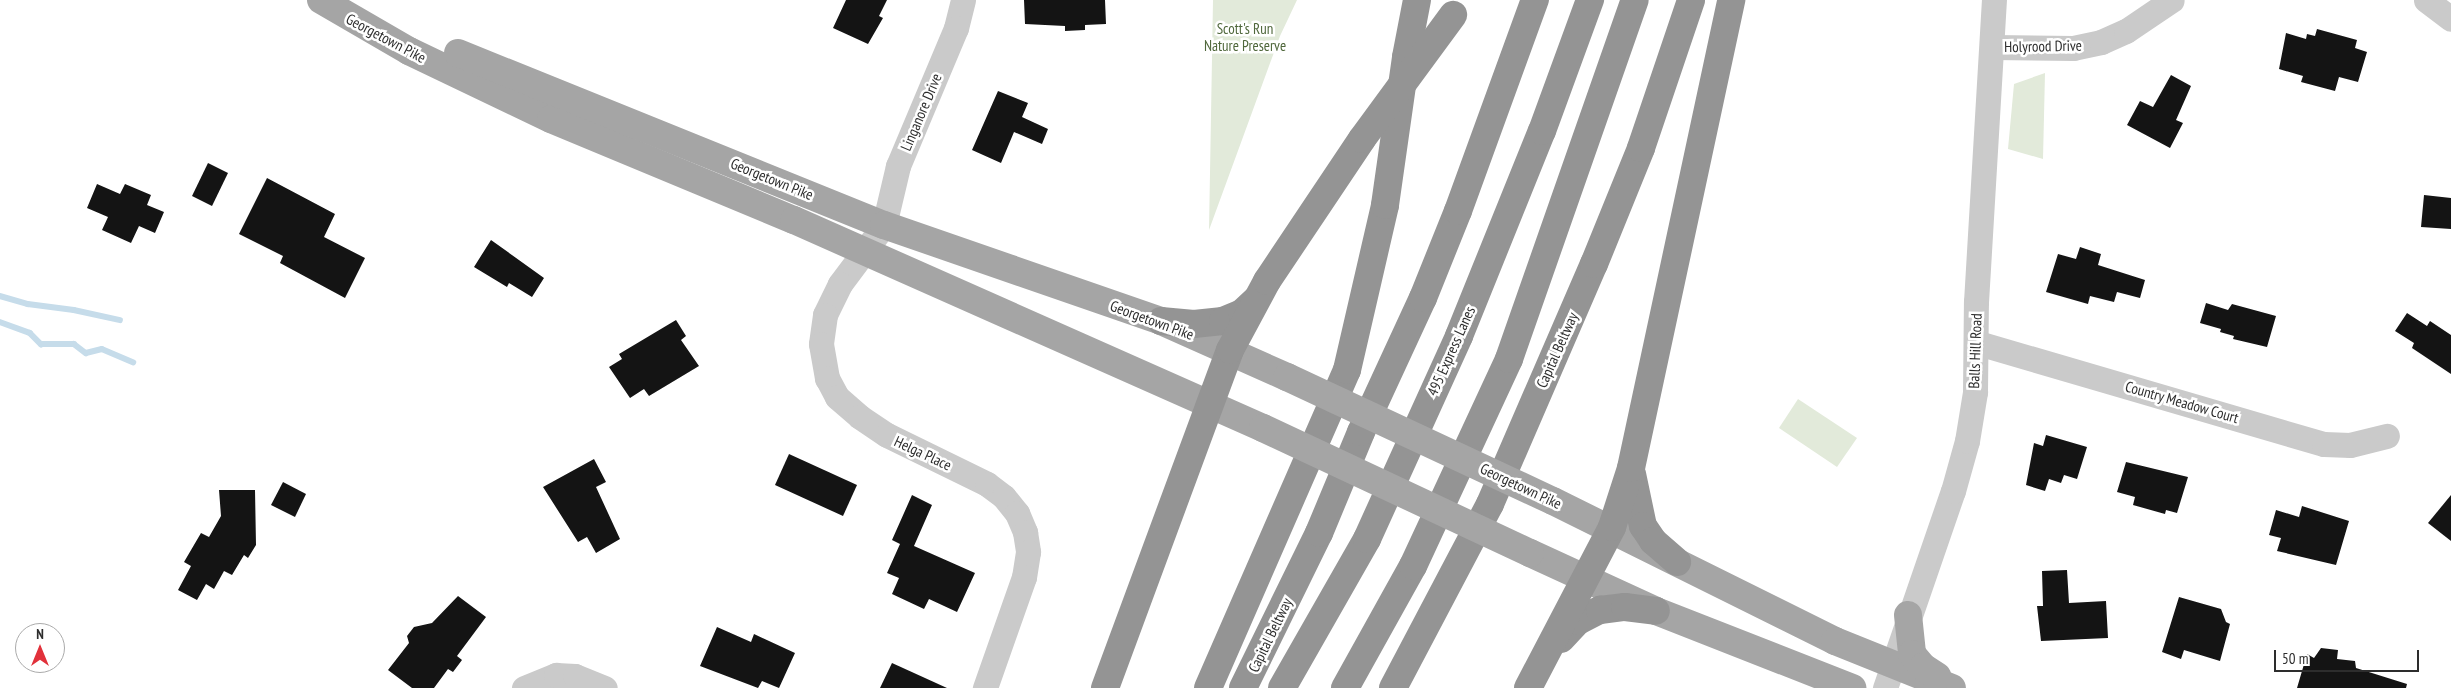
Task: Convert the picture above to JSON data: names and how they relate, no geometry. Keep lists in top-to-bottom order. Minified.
{"streets":{"highway":["Capital Beltway","495 Express Lanes"],"main road":["Georgetown Pike"],"street":["Holyrood Drive","Linganore Drive","Balls Hill Road","Country Meadow Court","Helga Place"]},"crossings":[["Georgetown Pike","Linganore Drive"],["Georgetown Pike","Balls Hill Road"],["Georgetown Pike","Helga Place"],["Holyrood Drive","Balls Hill Road"],["Linganore Drive","Helga Place"],["Balls Hill Road","Country Meadow Court"]],"parks":["Scott's Run Nature Preserve"],"scale_bar":"50 m","north":"top"}
